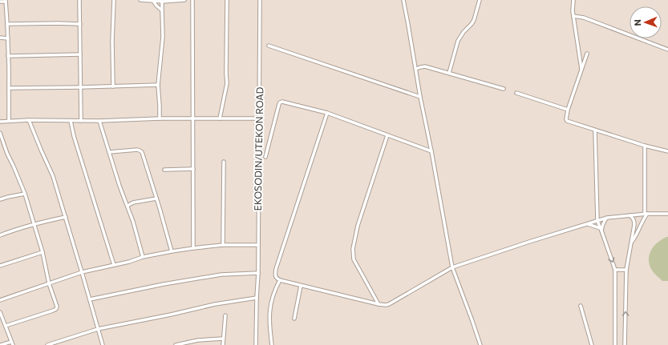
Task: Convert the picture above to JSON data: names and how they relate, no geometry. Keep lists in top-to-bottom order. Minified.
{"streets":{"street":["EKOSODIN/UTEKON ROAD"]},"north":"left"}
